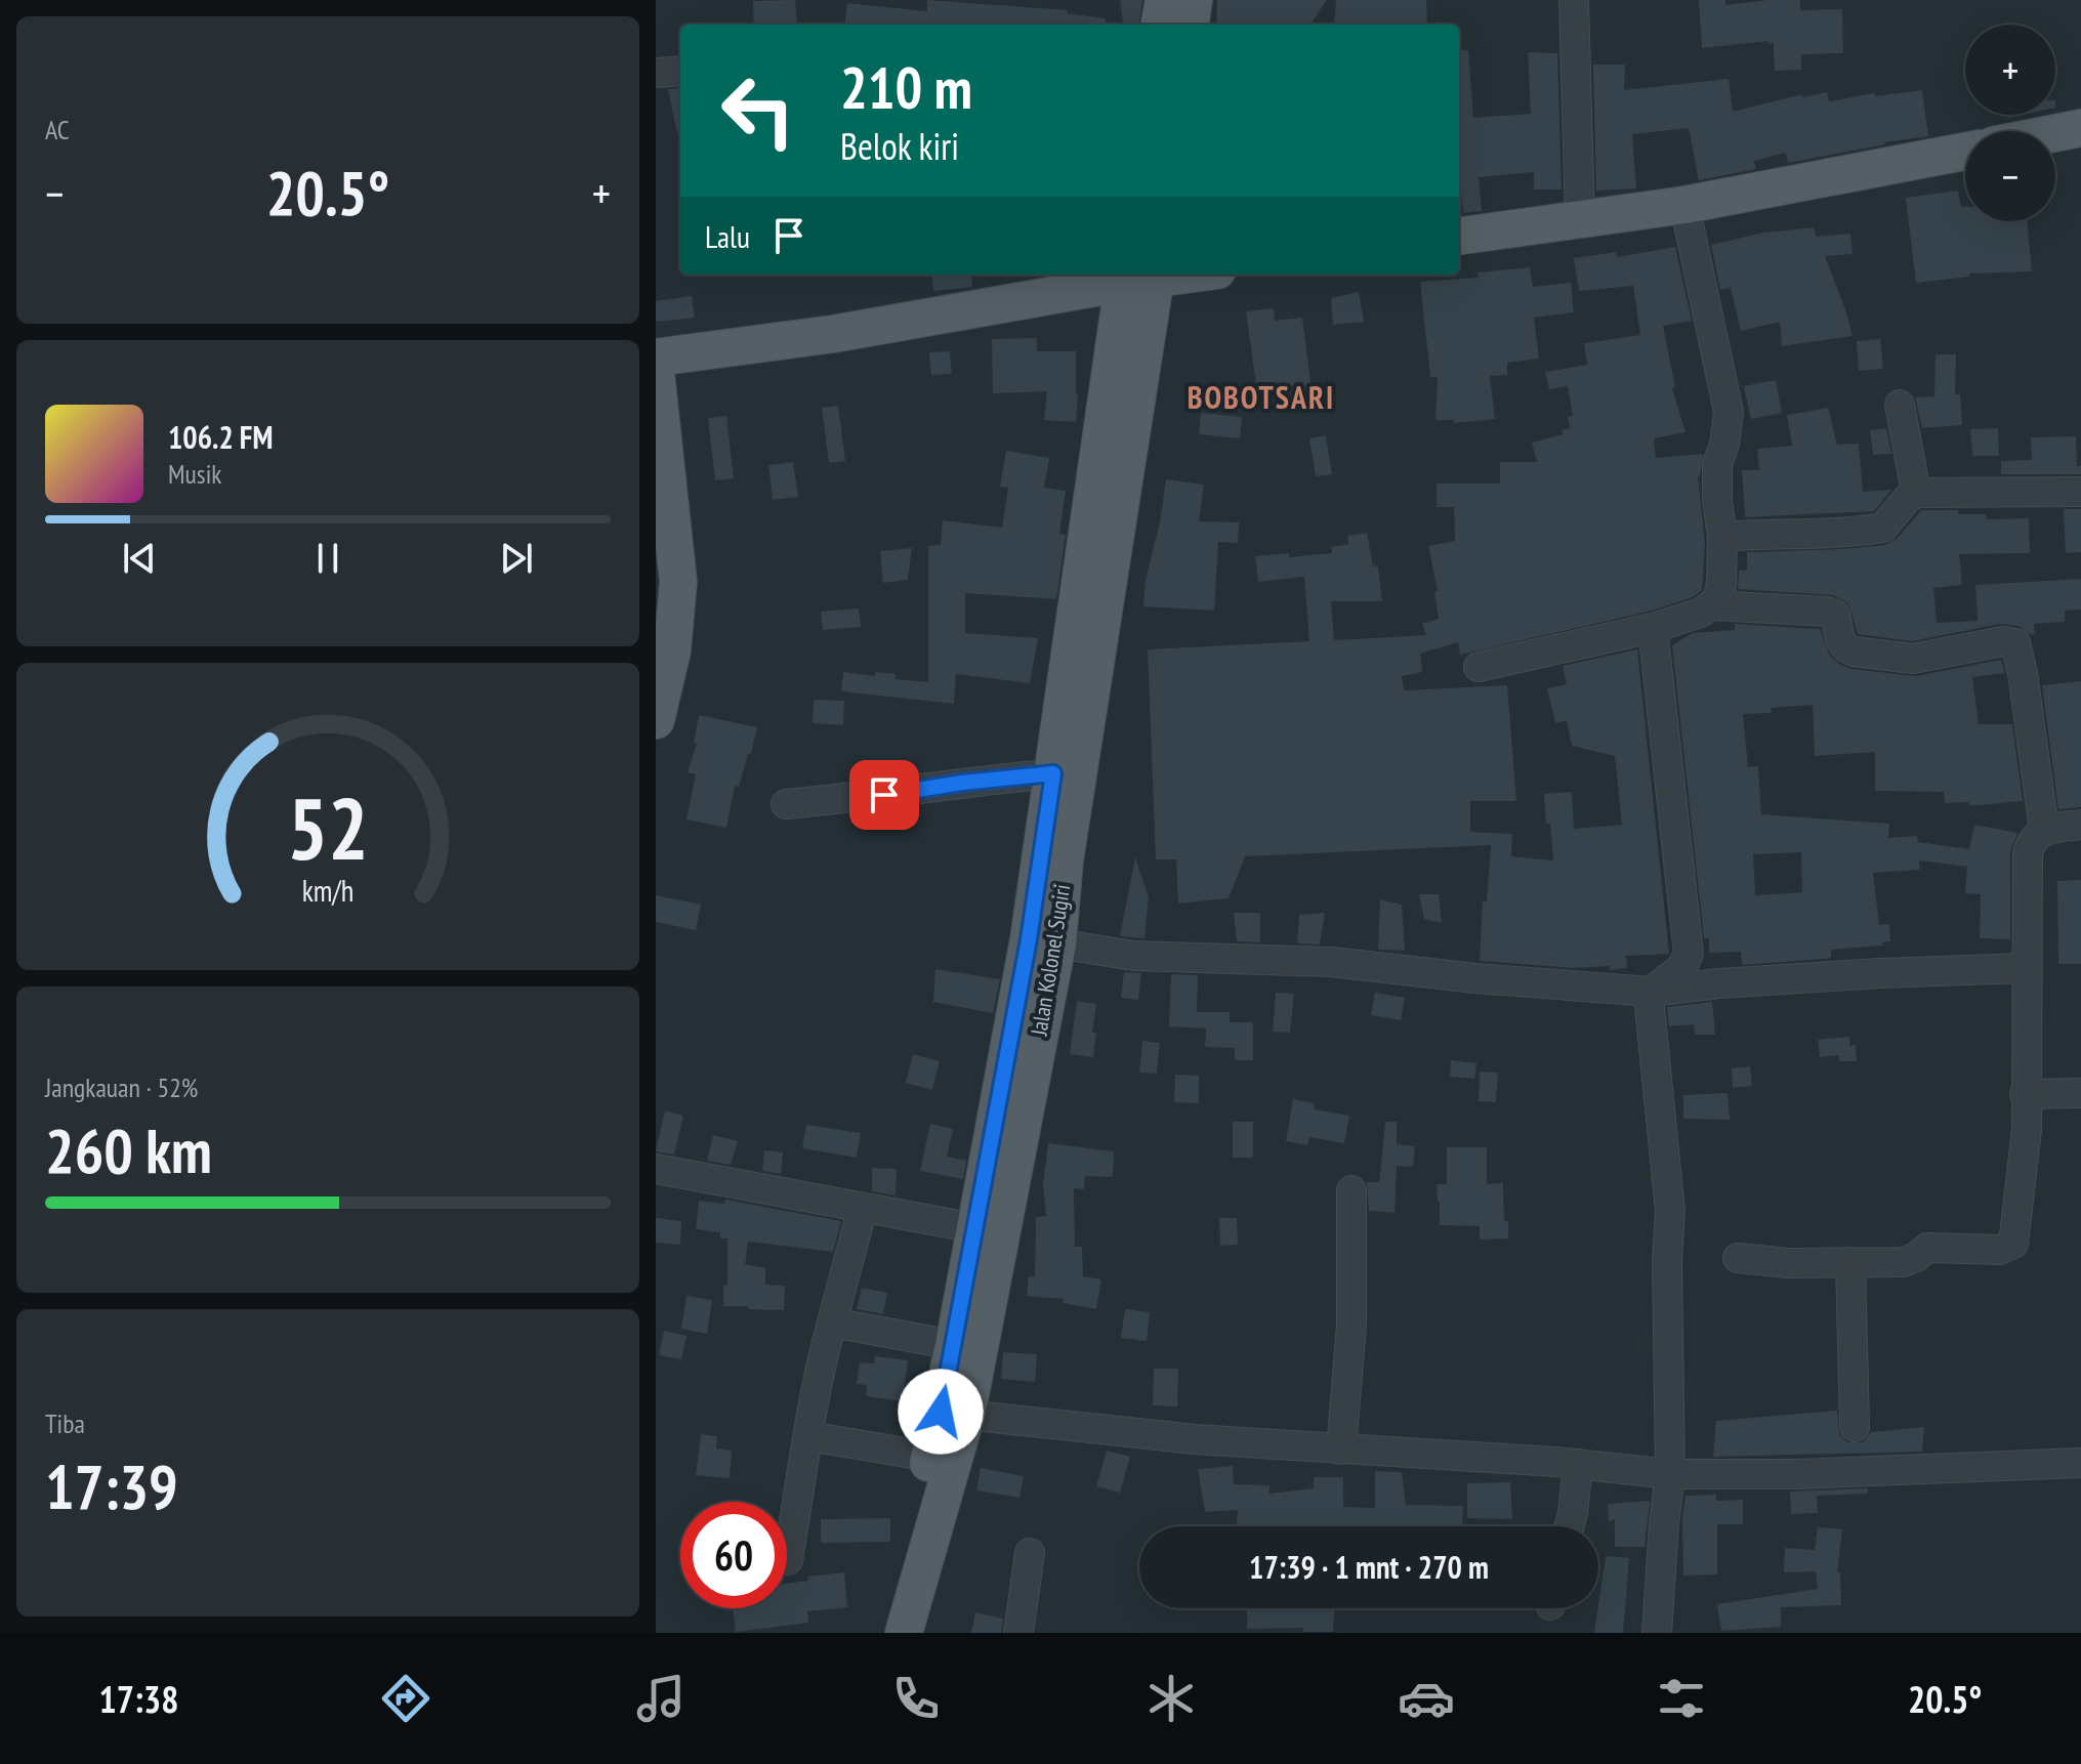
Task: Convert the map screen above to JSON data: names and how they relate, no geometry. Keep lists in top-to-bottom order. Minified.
{"streets":{"main road":["Jalan Kolonel Sugiri"]},"districts":["BOBOTSARI"],"page":{"tile":["AC",["Jangkauan · 52%","260 km"],["Tiba","17:39"]],"map_buttons":["+","−"],"turn":["210 m","Belok kiri"],"heat":["−","20.5°","+"],"then":"Lalu","song":["106.2 FM","Musik"],"limit":"60","trip":"17:39 · 1 mnt · 270 m","tabs":["17:38","20.5°"],"gauge":["52","km/h"]}}
